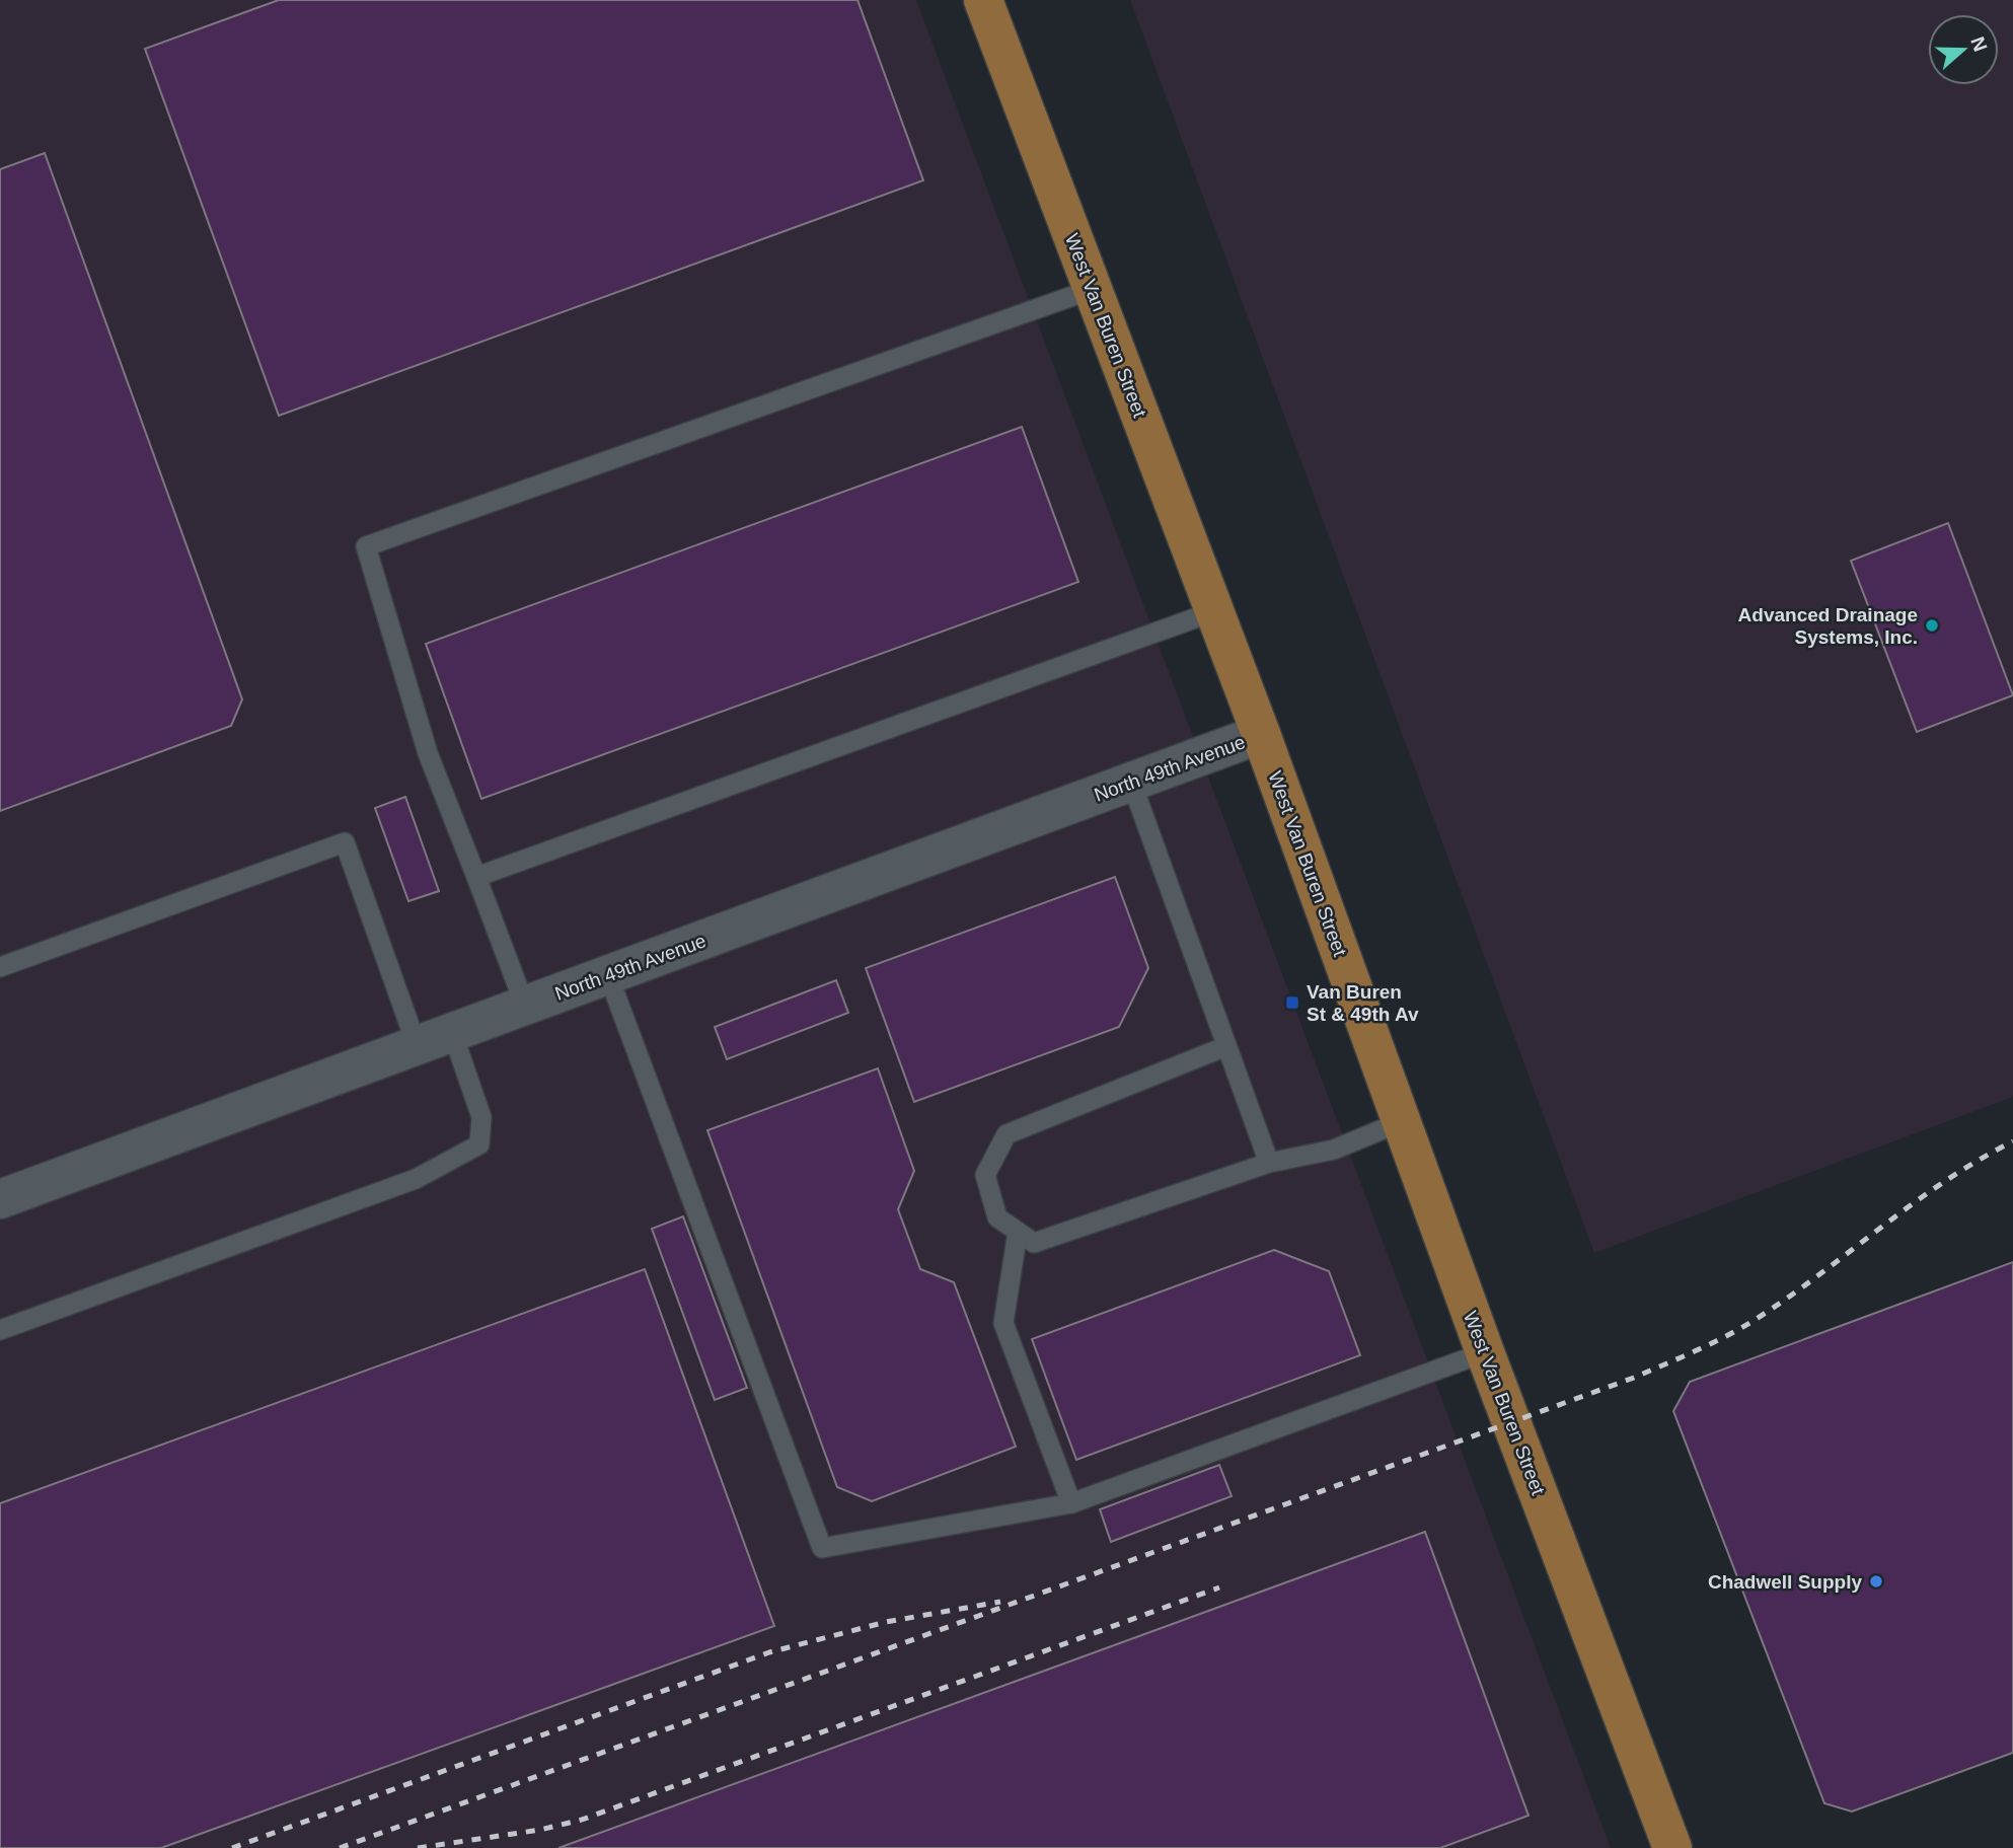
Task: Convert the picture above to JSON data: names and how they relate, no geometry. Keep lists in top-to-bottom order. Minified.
{"streets":{"main road":["West Van Buren Street"],"street":["North 49th Avenue"]},"crossings":[["West Van Buren Street","North 49th Avenue"]],"places":{"other":["Advanced Drainage Systems, Inc.","Chadwell Supply"],"transit":["Van Buren St & 49th Av"]},"north":"right"}
